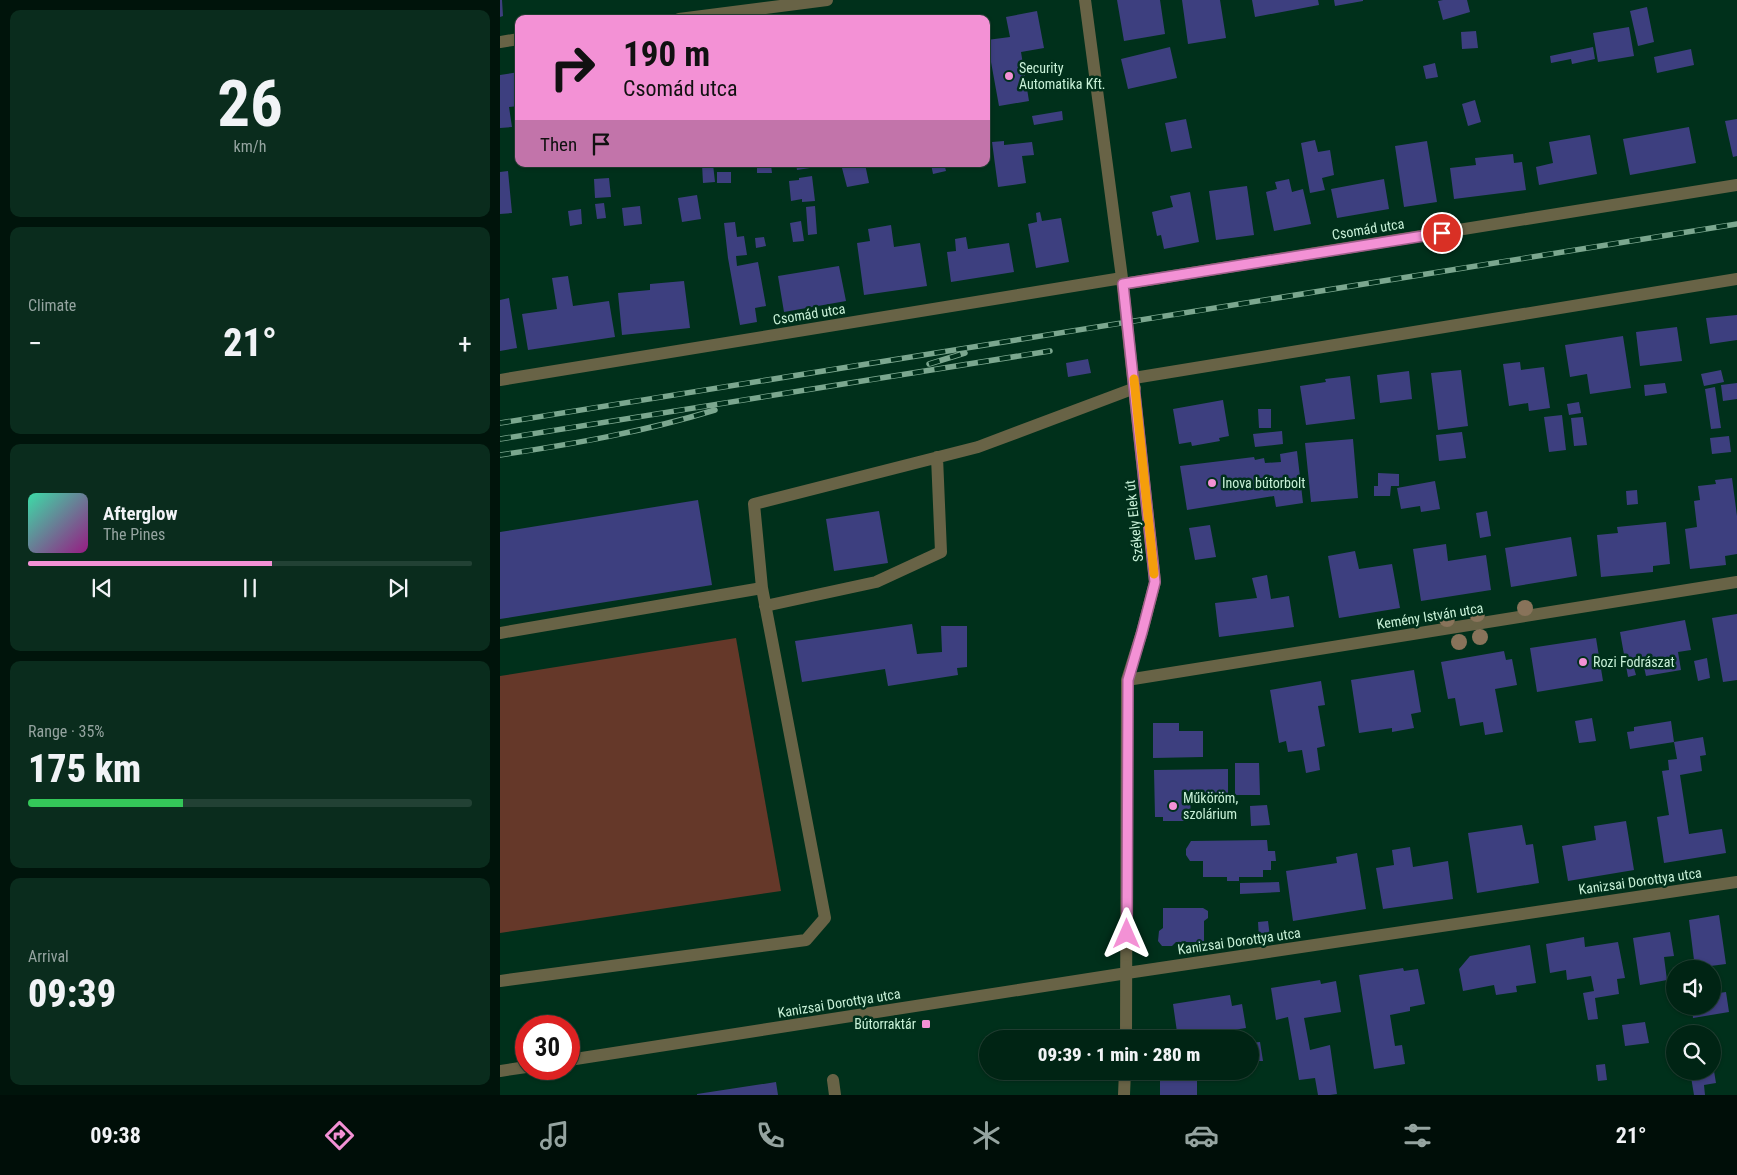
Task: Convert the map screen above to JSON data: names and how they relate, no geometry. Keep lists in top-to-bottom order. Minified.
{"streets":{"street":["Csomád utca","Székely Elek út","Kemény István utca","Kanizsai Dorottya utca"]},"crossings":[["Csomád utca","Székely Elek út"],["Székely Elek út","Kemény István utca"],["Székely Elek út","Kanizsai Dorottya utca"]],"places":{"other":["Security Automatika Kft.","Inova bútorbolt","Rozi Fodrászat","Műköröm, szolárium"],"transit":["Bútorraktár"]},"page":{"tile":[["26","km/h"],"Climate",["Range · 35%","175 km"],["Arrival","09:39"]],"turn":["190 m","Csomád utca"],"then":"Then","heat":["−","21°","+"],"song":["Afterglow","The Pines"],"limit":"30","trip":"09:39 · 1 min · 280 m","tabs":["09:38","21°"]}}
